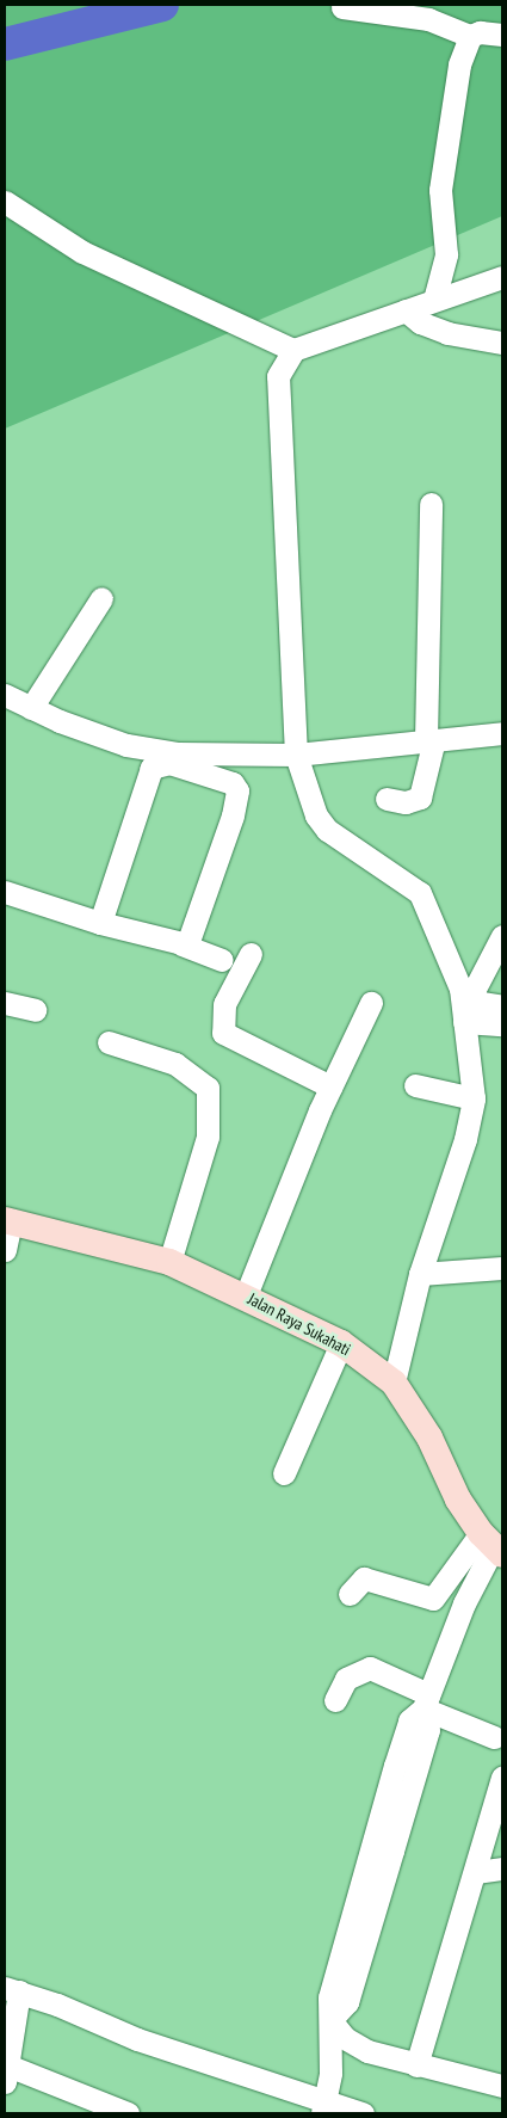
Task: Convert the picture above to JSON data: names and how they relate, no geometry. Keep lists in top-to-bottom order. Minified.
{"streets":{"main road":["Jalan Raya Sukahati"]}}
